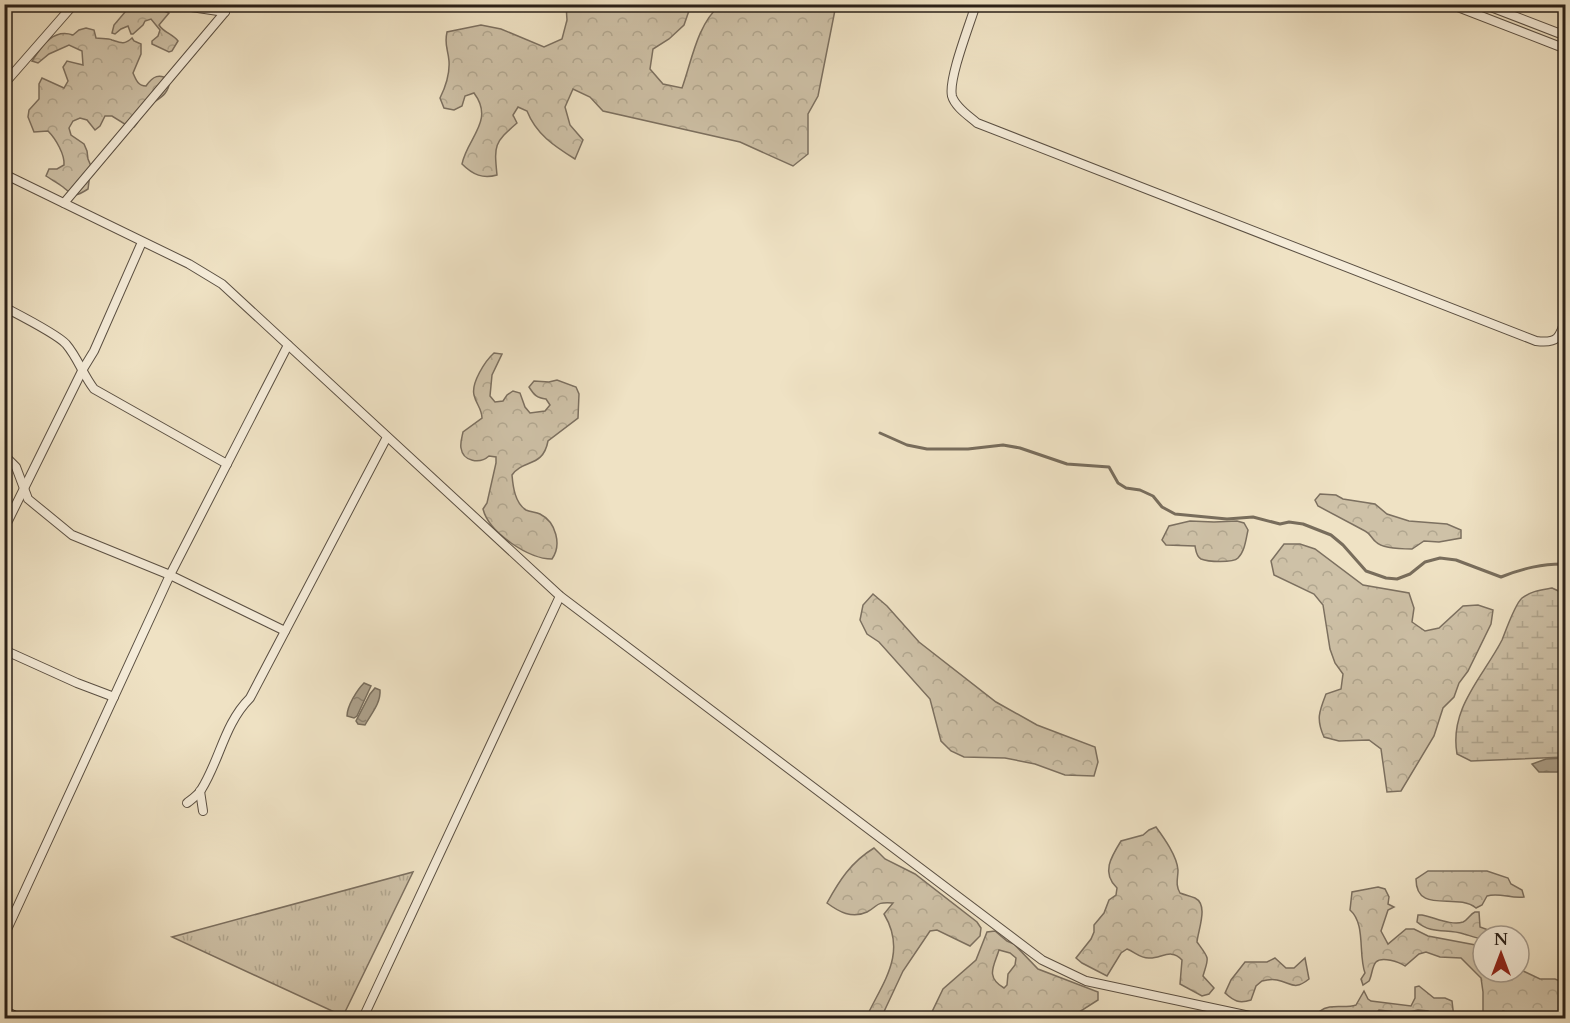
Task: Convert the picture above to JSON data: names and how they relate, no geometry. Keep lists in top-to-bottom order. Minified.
{"north":"top"}
